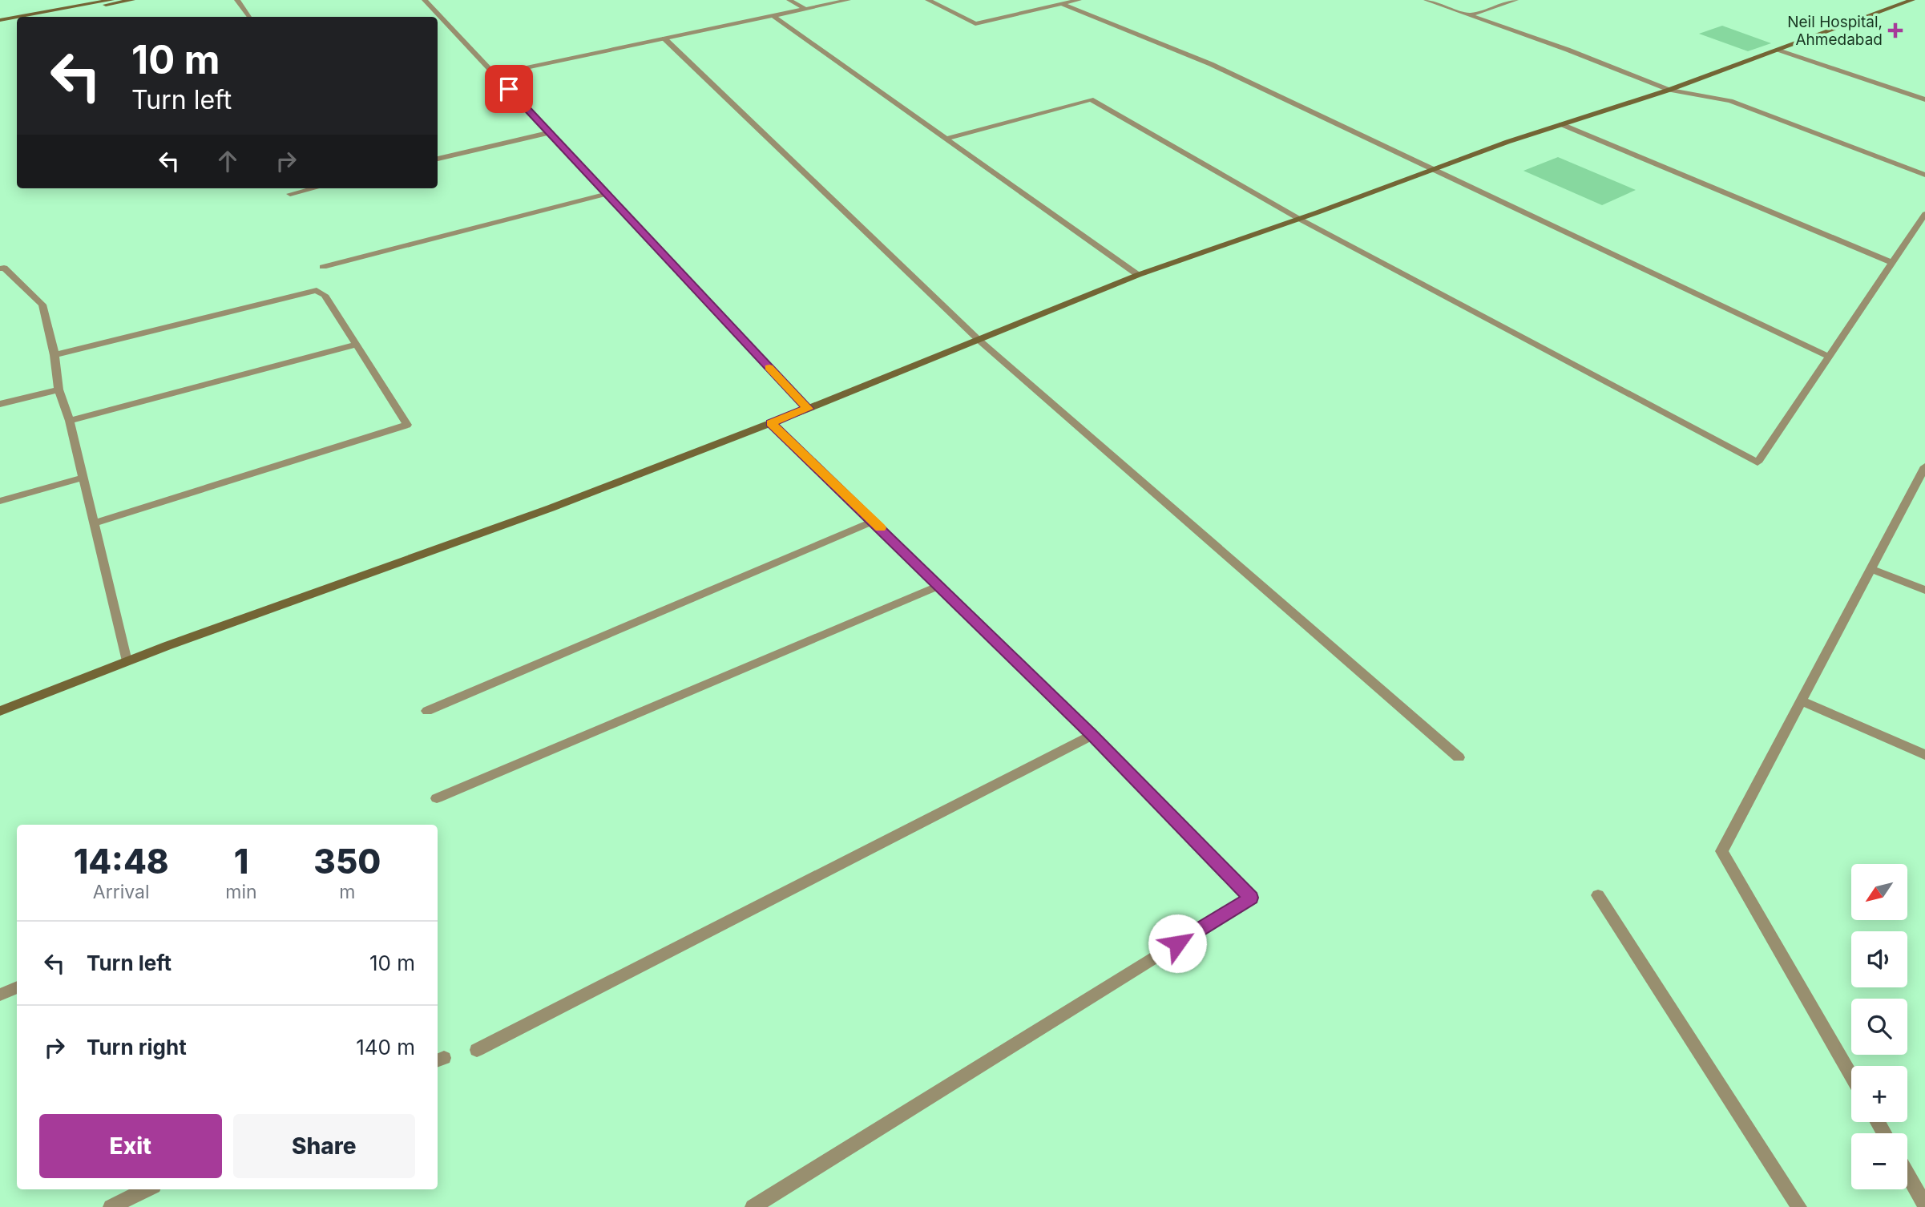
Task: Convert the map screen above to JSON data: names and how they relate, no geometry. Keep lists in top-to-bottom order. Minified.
{"places":{"health":["Neil Hospital, Ahmedabad"]},"north":"bottom left","page":{"turn":["10 m","Turn left"],"eta":["14:48","Arrival","1","min","350","m"],"map_buttons":["+","−"],"list":[{"name":"Turn left","value":"10 m"},{"name":"Turn right","value":"140 m"}],"buttons":["Exit","Share"]}}
